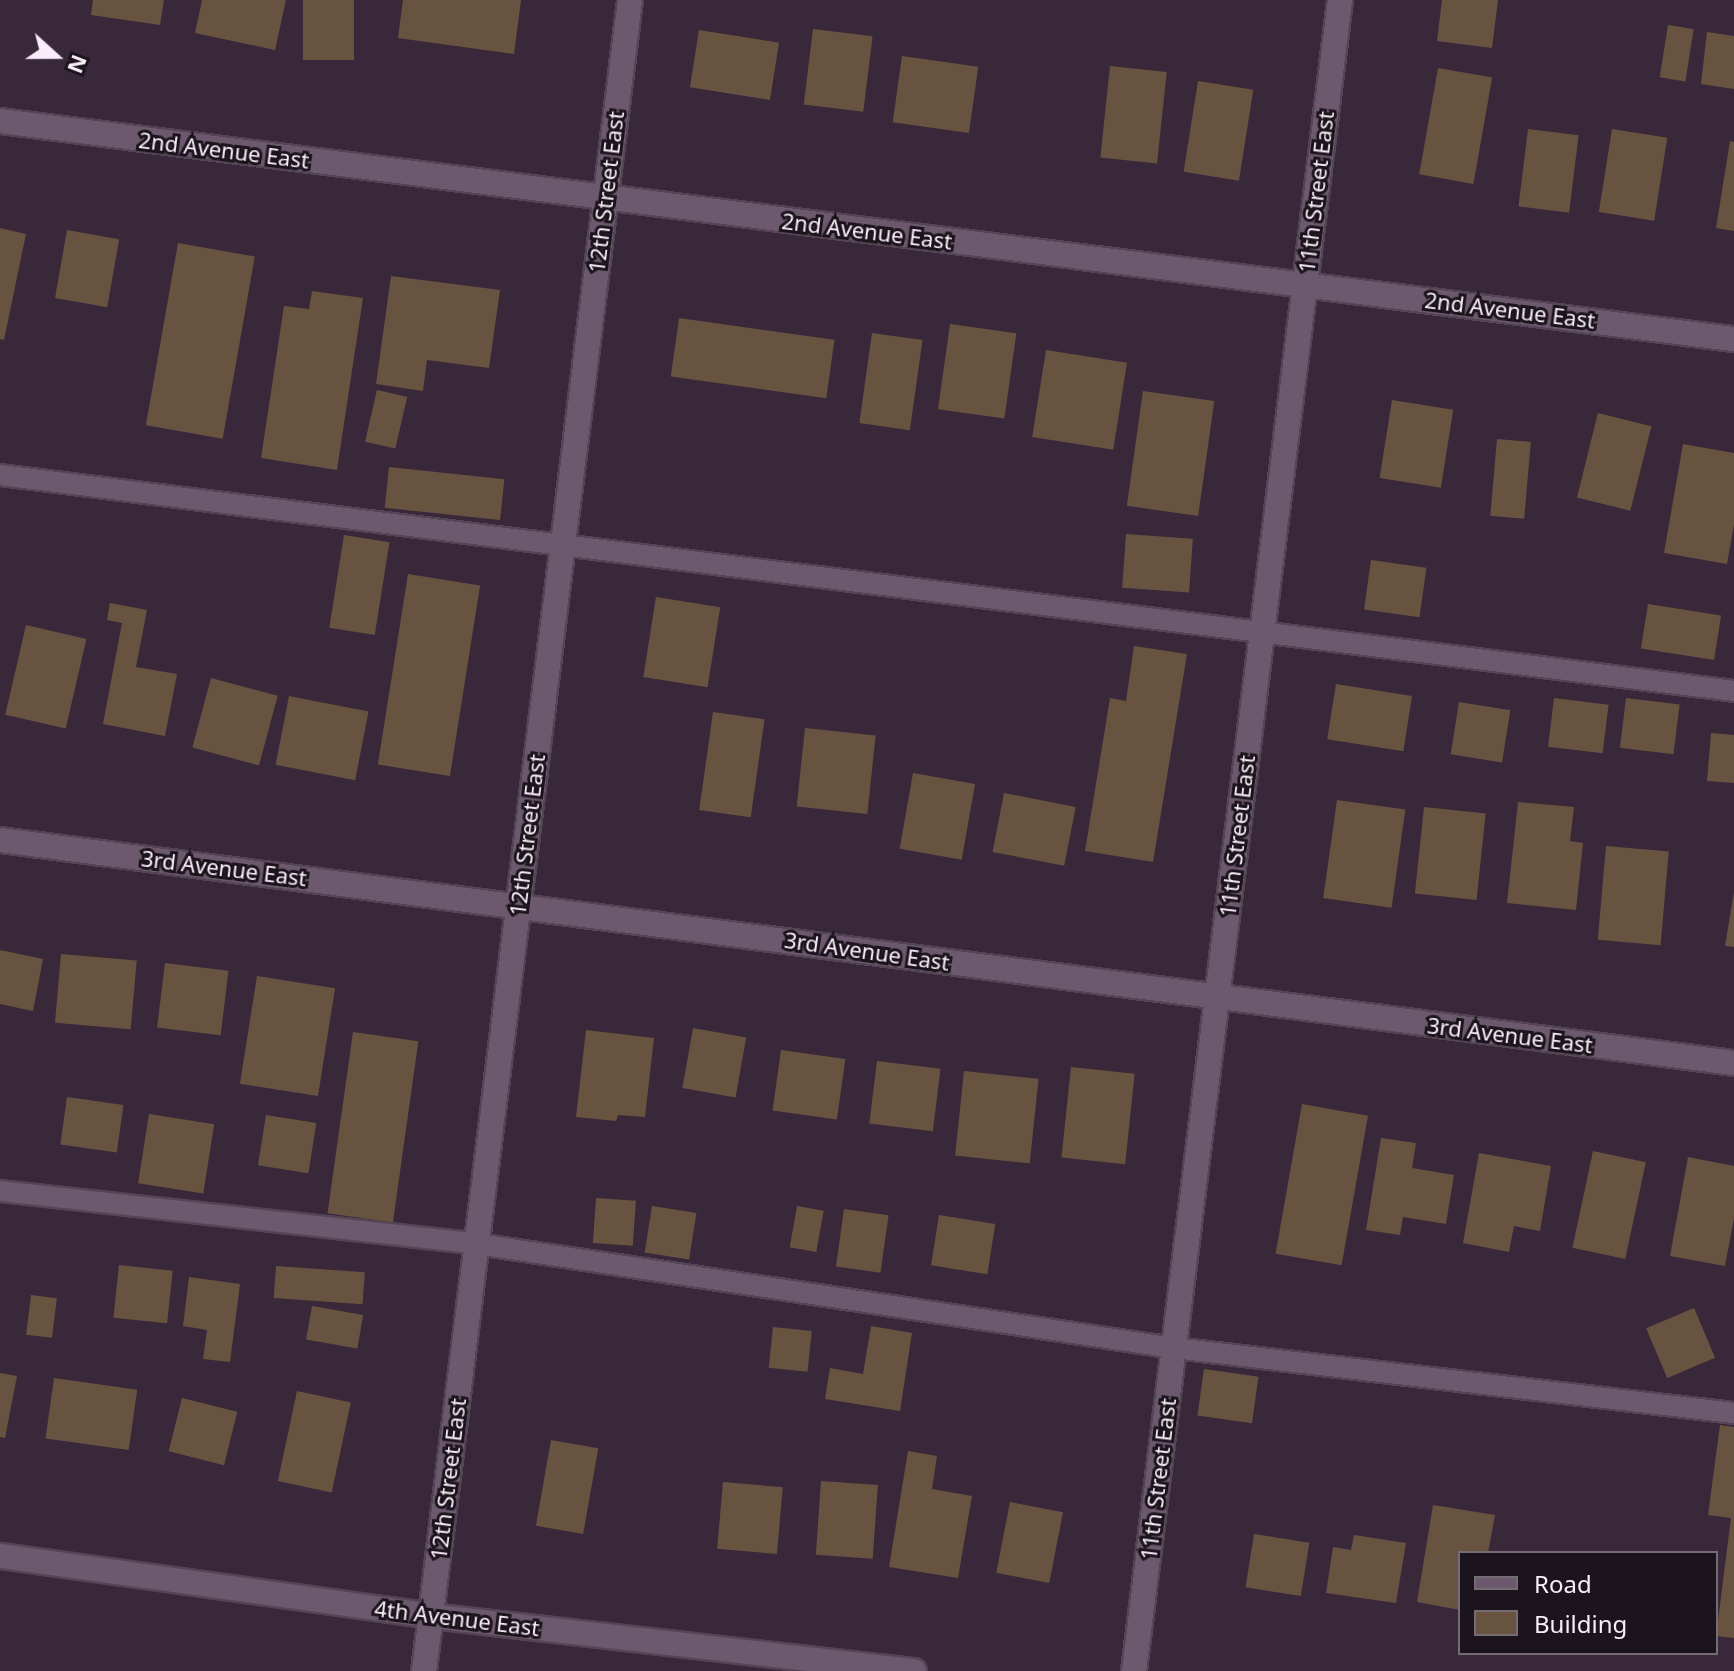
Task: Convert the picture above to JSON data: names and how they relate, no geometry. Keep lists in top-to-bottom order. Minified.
{"streets":{"street":["2nd Avenue East","12th Street East","11th Street East","3rd Avenue East","4th Avenue East"]},"crossings":[["2nd Avenue East","12th Street East"],["2nd Avenue East","11th Street East"],["12th Street East","3rd Avenue East"],["12th Street East","4th Avenue East"],["11th Street East","3rd Avenue East"]],"legend":["Road","Building"],"north":"right"}
